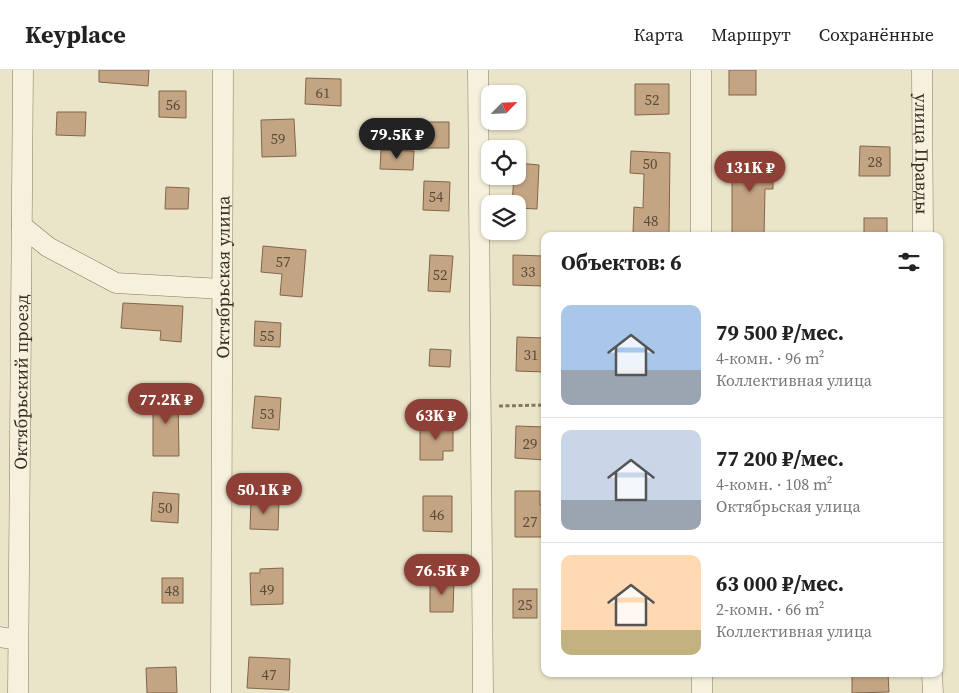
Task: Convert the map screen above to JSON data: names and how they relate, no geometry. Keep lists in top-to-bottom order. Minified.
{"streets":{"street":["улица Правды","Октябрьская улица","Октябрьский проезд"]},"house_numbers":["61","52","56","59","28","50","54","48","57","33","52","55","31","53","29","50","46","27","49","48","25","47"],"north":"top right","page":{"header":"Keyplace","nav":["Карта","Маршрут","Сохранённые"],"price":["79.5K ₽","131K ₽","77.2K ₽","63K ₽","50.1K ₽","76.5K ₽"],"heading":"Объектов: 6","list":[{"name":"79 500 ₽/мес.","note":"4-комн. · 96 m² · Коллективная улица"},{"name":"77 200 ₽/мес.","note":"4-комн. · 108 m² · Октябрьская улица"},{"name":"63 000 ₽/мес.","note":"2-комн. · 66 m² · Коллективная улица"}]}}
